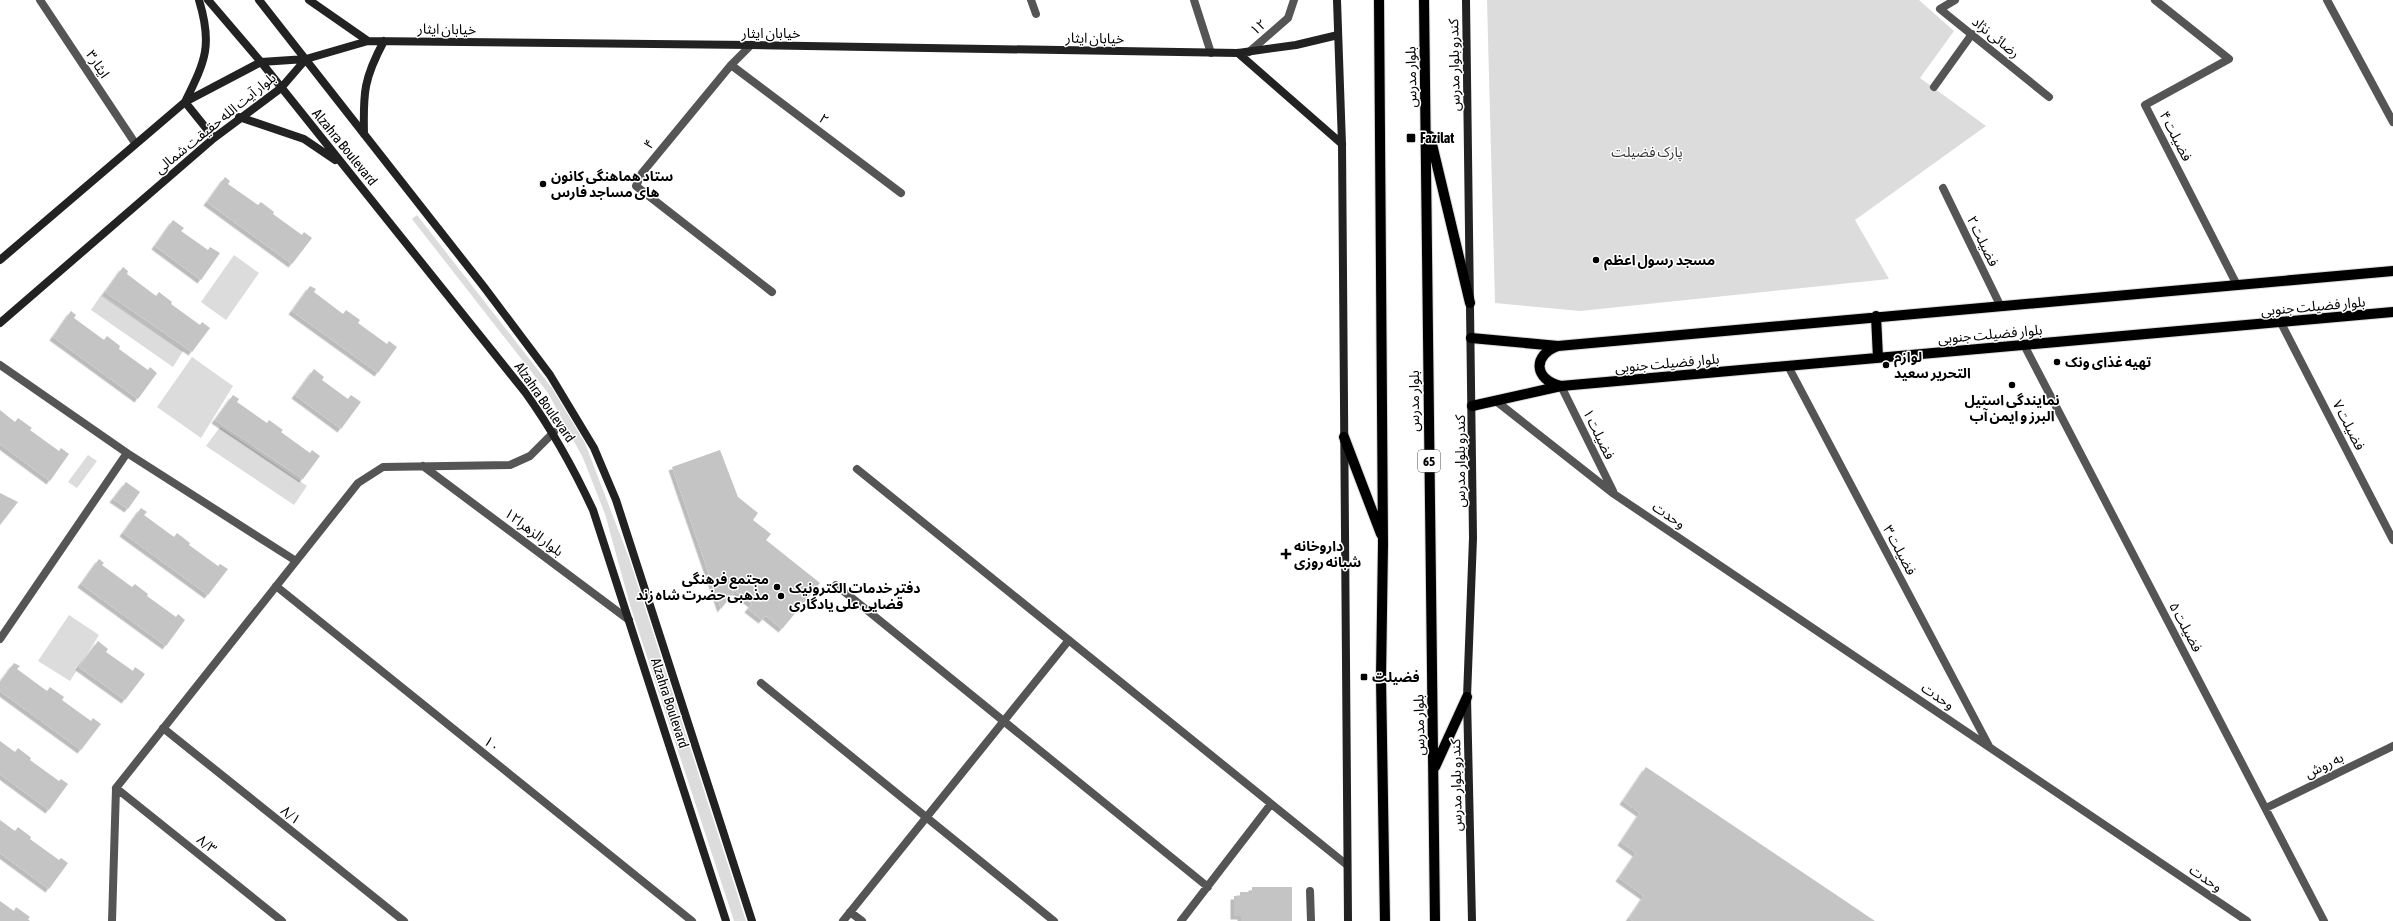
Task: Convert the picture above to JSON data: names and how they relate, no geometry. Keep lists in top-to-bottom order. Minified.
{"streets":{"main road":["خیابان ایثار","کندرو بلوار مدرس","بلوار مدرس","بلوار آیت الله حقیقت شمالی","Alzahra Boulevard","بلوار فضیلت جنوبی","65"],"street":["۱۲","رضائی نژاد","ایثار۳","۲","فضیلت ۴","۴","فضیلت ۲","فضیلت ۷","فضیلت ۱","وحدت","بلوار الزهرا۱۲","فضیلت ۳","فضیلت ۵","۱۰","به روش","۸/۱","۸/۳"]},"crossings":[["خیابان ایثار","بلوار آیت الله حقیقت شمالی"],["خیابان ایثار","۴"],["خیابان ایثار","Alzahra Boulevard"],["ایثار۳","بلوار آیت الله حقیقت شمالی"],["کندرو بلوار مدرس","بلوار فضیلت جنوبی"],["۲","۴"],["بلوار آیت الله حقیقت شمالی","Alzahra Boulevard"],["فضیلت ۴","بلوار فضیلت جنوبی"],["Alzahra Boulevard","بلوار الزهرا۱۲"],["فضیلت ۲","بلوار فضیلت جنوبی"],["بلوار فضیلت جنوبی","فضیلت ۷"],["بلوار فضیلت جنوبی","فضیلت ۱"],["بلوار فضیلت جنوبی","وحدت"],["بلوار فضیلت جنوبی","فضیلت ۳"],["بلوار فضیلت جنوبی","فضیلت ۵"],["فضیلت ۱","وحدت"],["وحدت","فضیلت ۳"],["فضیلت ۵","به روش"]],"parks":["پارک فضیلت"],"places":{"transit":["Fazilat","فضیلت"],"other":["ستاد هماهنگی کانون های مساجد فارس","مسجد رسول اعظم","تهیه غذای ونک","لوازم التحریر سعید","نمایندگی استيل البرز و ایمن آب","مجتمع فرهنگی مذهبی حضرت شاه زند","دفتر خدمات الکترونیک قضایی علی یادگاری"],"health":["داروخانه شبانه روزی"]}}
